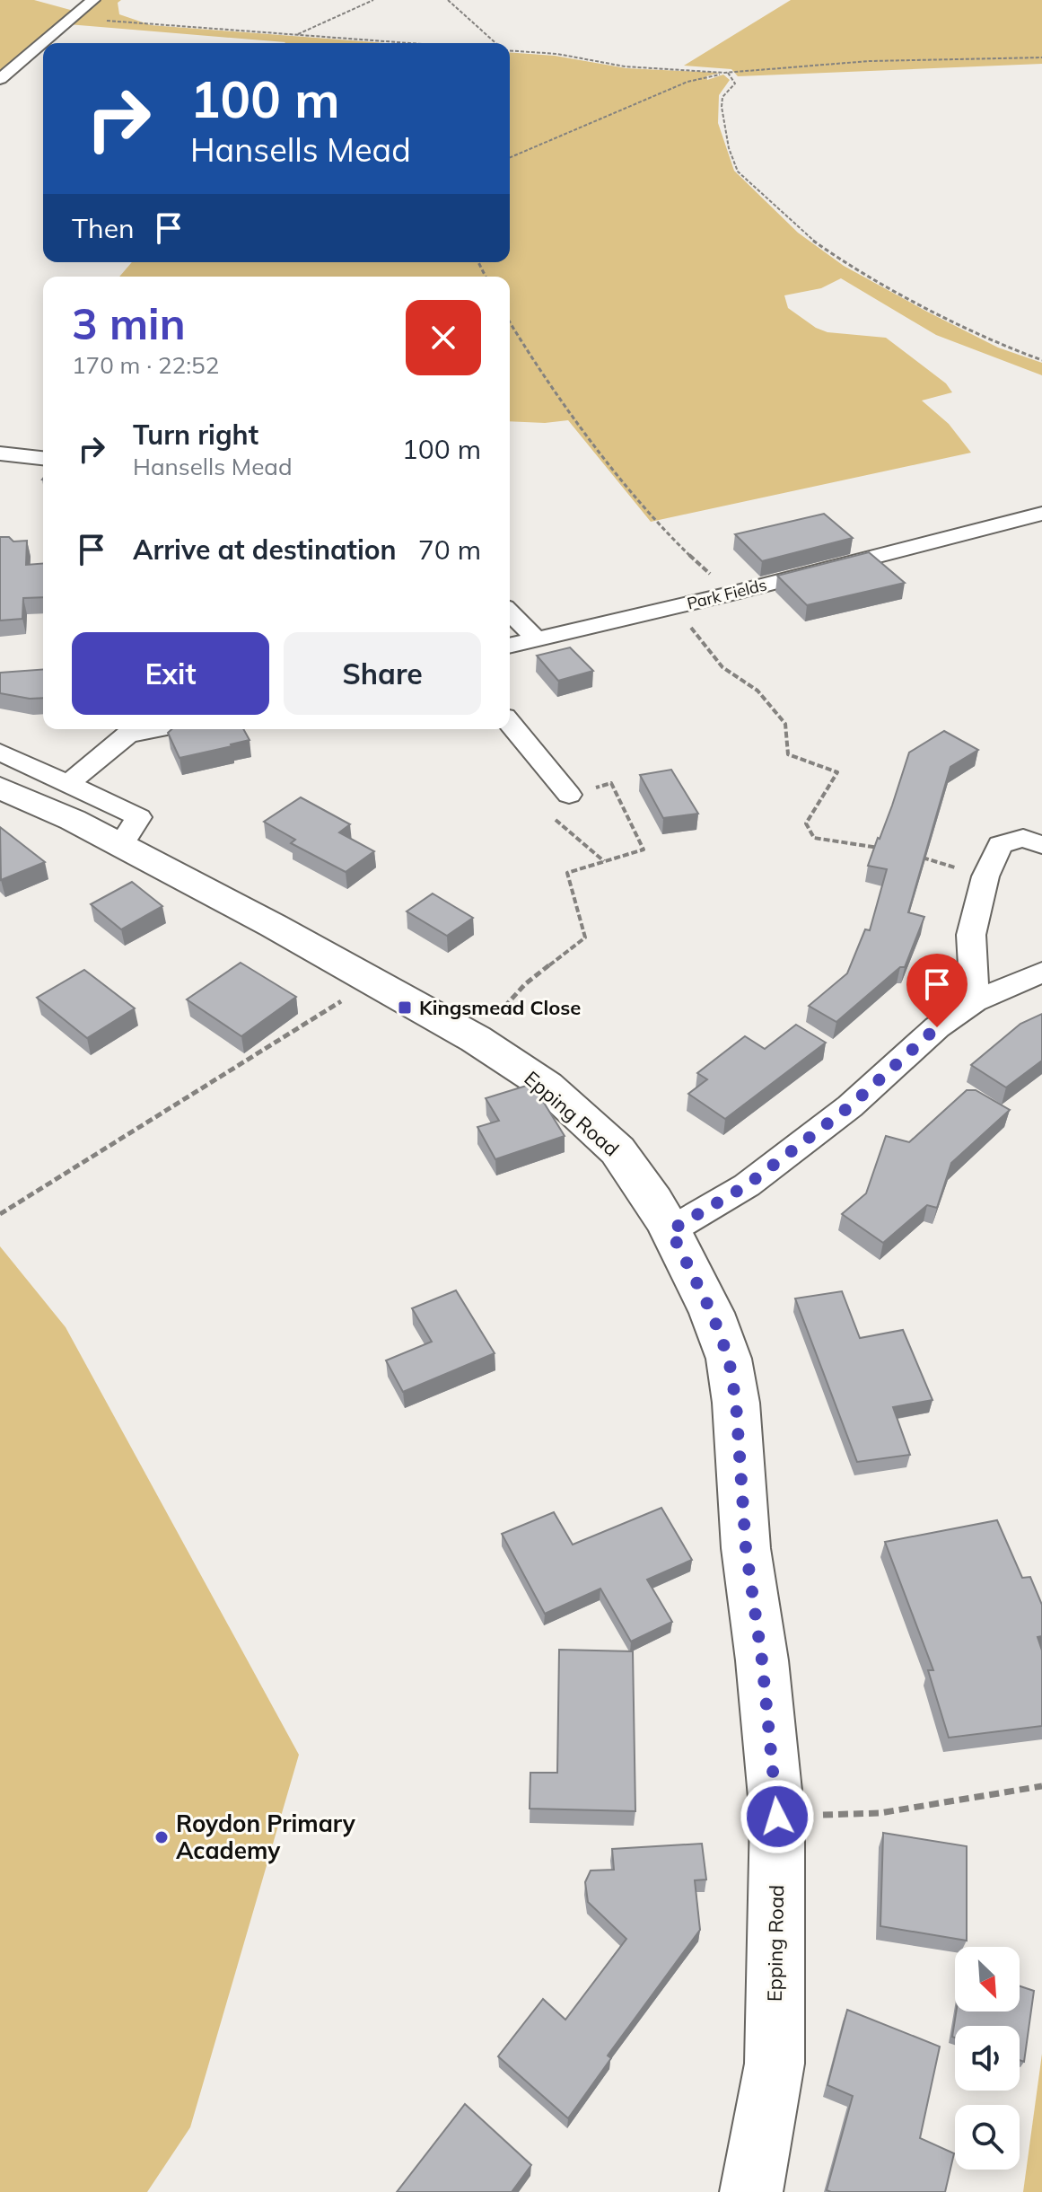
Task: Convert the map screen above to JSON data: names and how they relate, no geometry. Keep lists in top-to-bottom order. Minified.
{"streets":{"main road":["Epping Road"],"street":["Park Fields"]},"places":{"transit":["Kingsmead Close"],"other":["Roydon Primary Academy"]},"north":"bottom right","page":{"turn":["100 m","Hansells Mead"],"then":"Then","heading":["3 min","170 m · 22:52"],"list":[{"name":"Turn right","note":"Hansells Mead","value":"100 m"},{"name":"Arrive at destination","value":"70 m"}],"buttons":["Exit","Share"]}}
